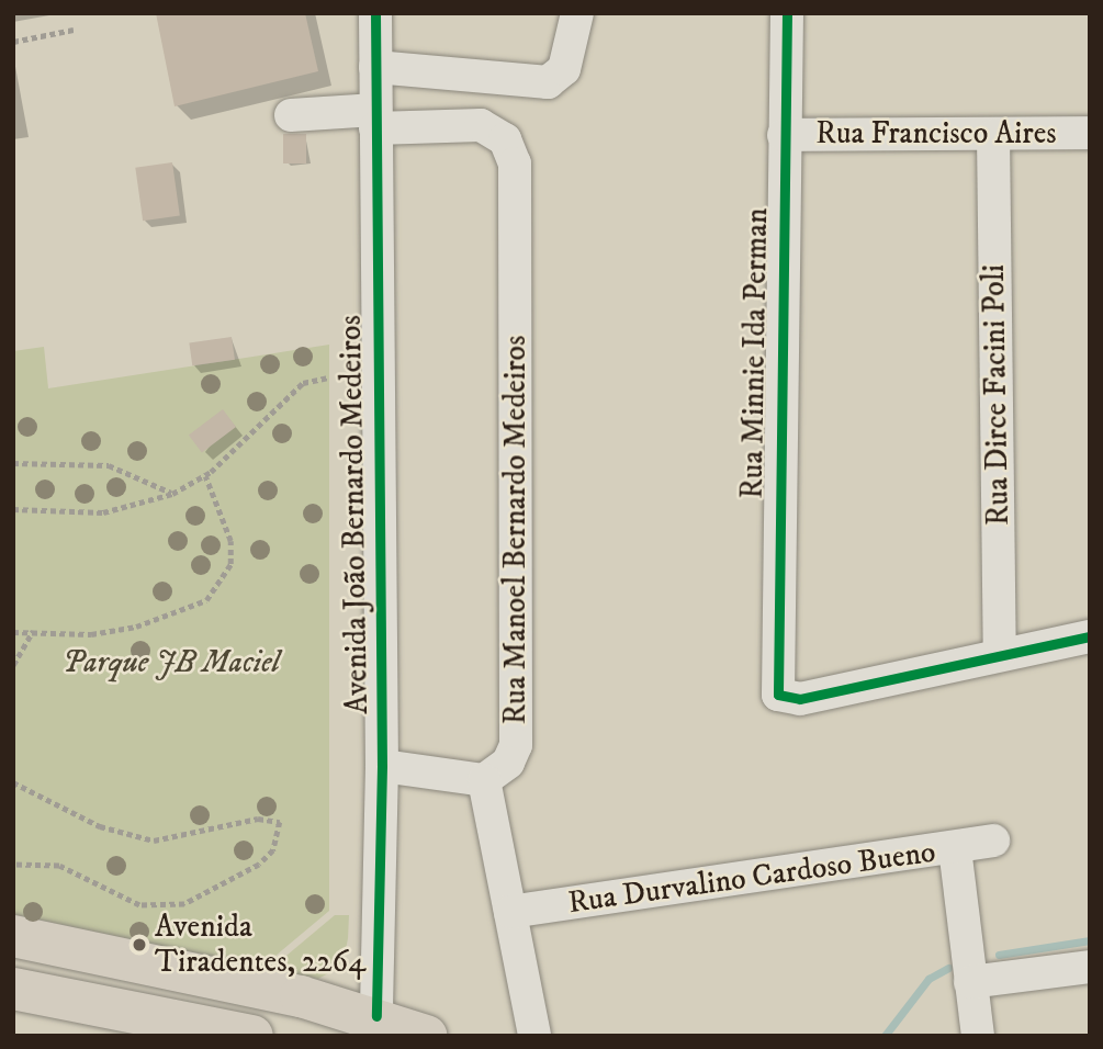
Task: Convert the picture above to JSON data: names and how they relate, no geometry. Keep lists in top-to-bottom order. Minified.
{"streets":{"street":["Rua Francisco Aires","Rua Minnie Ida Perman","Rua Dirce Facini Poli","Avenida João Bernardo Medeiros","Rua Manoel Bernardo Medeiros","Rua Durvalino Cardoso Bueno"]},"crossings":[["Rua Francisco Aires","Rua Minnie Ida Perman"],["Rua Francisco Aires","Rua Dirce Facini Poli"],["Rua Minnie Ida Perman","Rua Dirce Facini Poli"],["Avenida João Bernardo Medeiros","Rua Manoel Bernardo Medeiros"]],"parks":["Parque JB Maciel"],"places":["Avenida Tiradentes, 2264"]}
